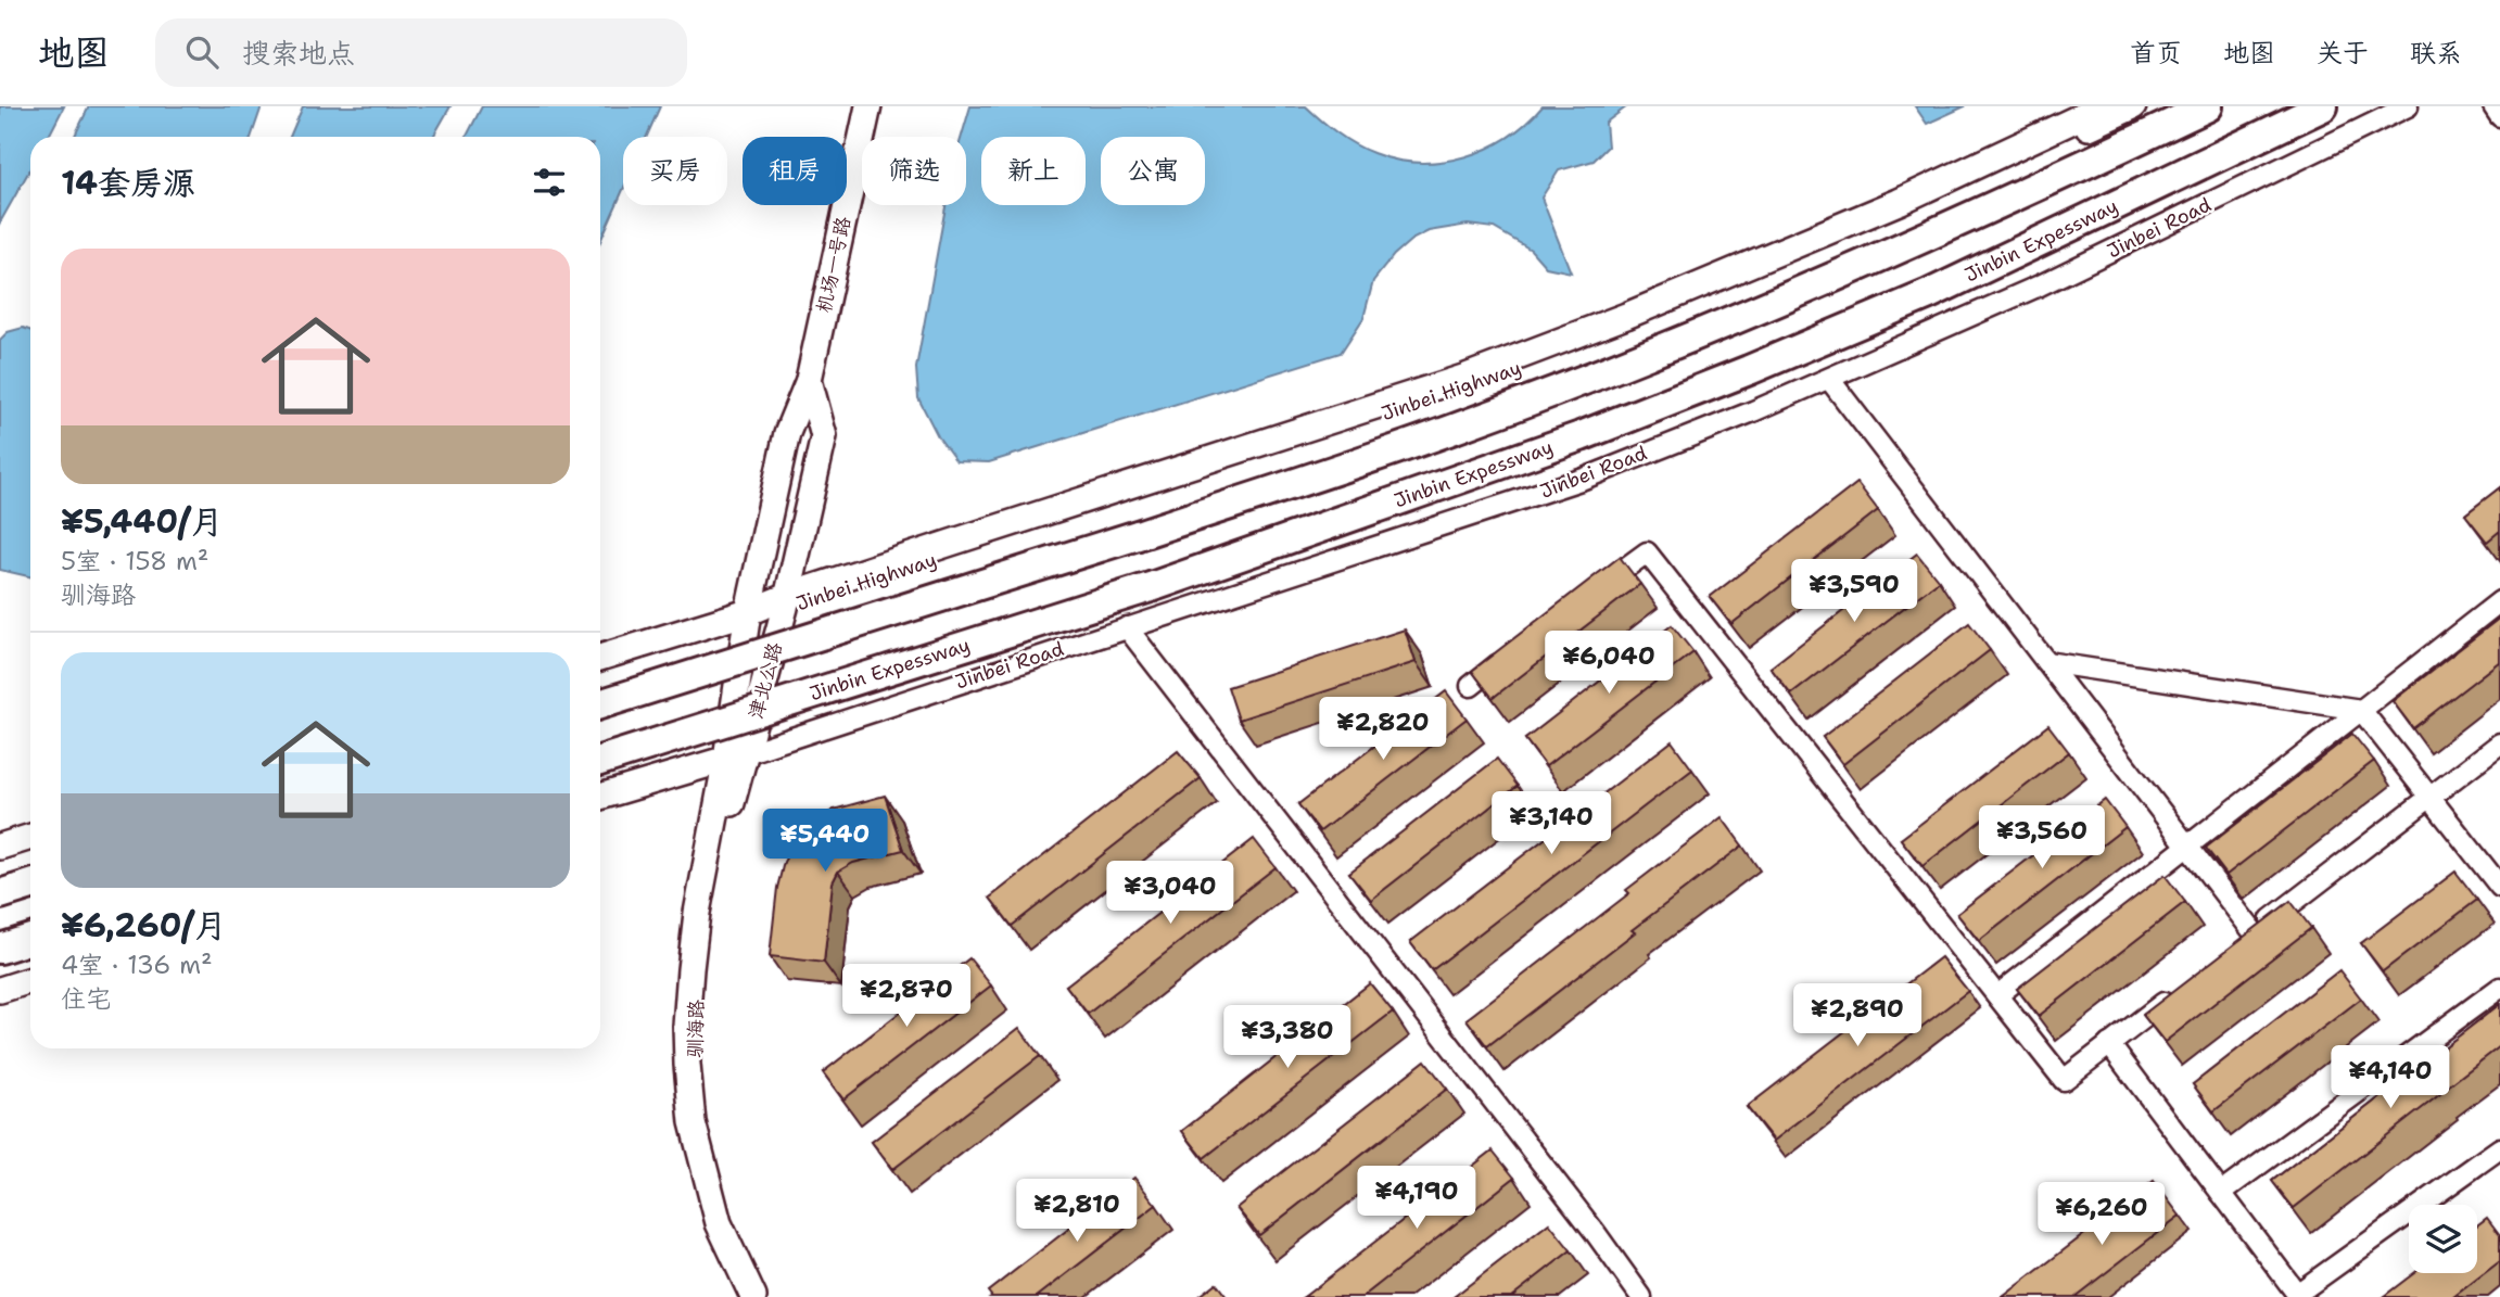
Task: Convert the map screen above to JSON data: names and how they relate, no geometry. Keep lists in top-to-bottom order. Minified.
{"streets":{"highway":["Jinbin Expessway"],"main road":["机场一号路","Jinbei Highway","津北公路","驯海路"],"street":["Jinbei Road"]},"crossings":[["Jinbei Road","津北公路"],["Jinbei Road","驯海路"],["机场一号路","Jinbei Highway"],["机场一号路","津北公路"],["Jinbei Highway","津北公路"],["津北公路","驯海路"]],"page":{"header":"地图","search":"搜索地点","nav":["首页","地图","关于","联系"],"chip":["买房","租房","筛选","新上","公寓"],"heading":"14套房源","list":[{"name":"¥5,440/月","note":"5室 · 158 m² · 驯海路"},{"name":"¥6,260/月","note":"4室 · 136 m² · 住宅"}],"price":["¥3,590","¥6,040","¥2,820","¥3,140","¥3,560","¥5,440","¥3,040","¥2,870","¥2,890","¥3,380","¥4,140","¥4,190","¥2,810","¥6,260"]}}
